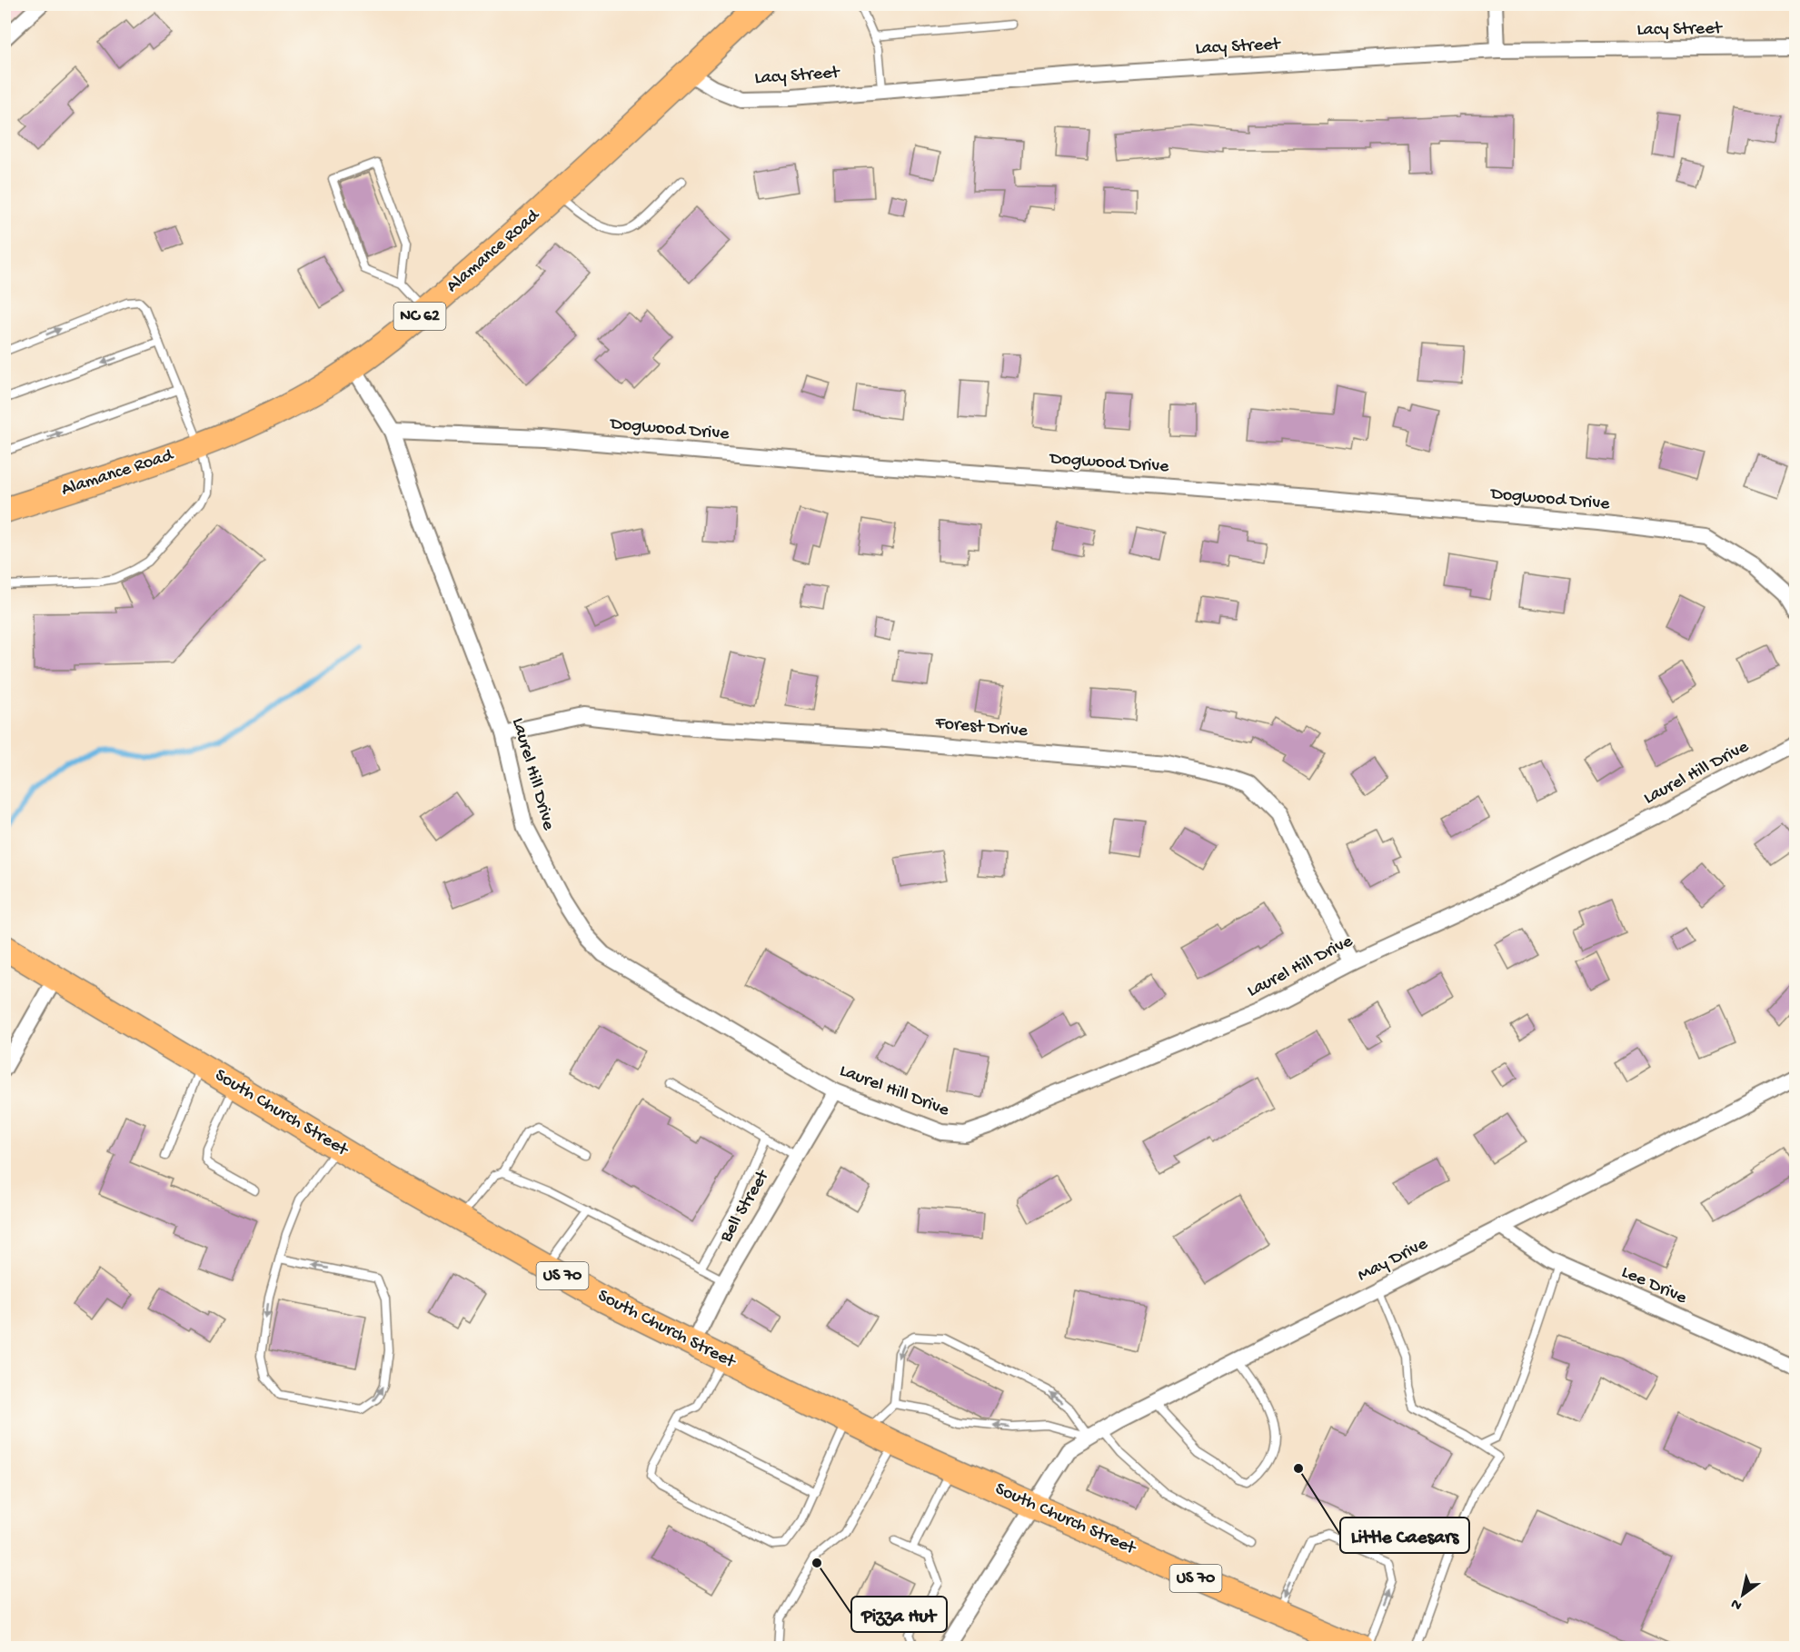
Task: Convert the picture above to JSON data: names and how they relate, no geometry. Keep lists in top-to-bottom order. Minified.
{"streets":{"main road":["Alamance Road","NC 62","South Church Street","US 70"],"street":["Lacy Street","Dogwood Drive","Forest Drive","Laurel Hill Drive","Bell Street","May Drive","Lee Drive"]},"crossings":[["Lacy Street","Alamance Road"],["Alamance Road","Laurel Hill Drive"],["Dogwood Drive","Laurel Hill Drive"],["Forest Drive","Laurel Hill Drive"],["Laurel Hill Drive","Bell Street"],["South Church Street","Bell Street"],["South Church Street","May Drive"],["May Drive","Lee Drive"]],"places":["Little Caesars","Pizza Hut"],"north":"bottom left"}
